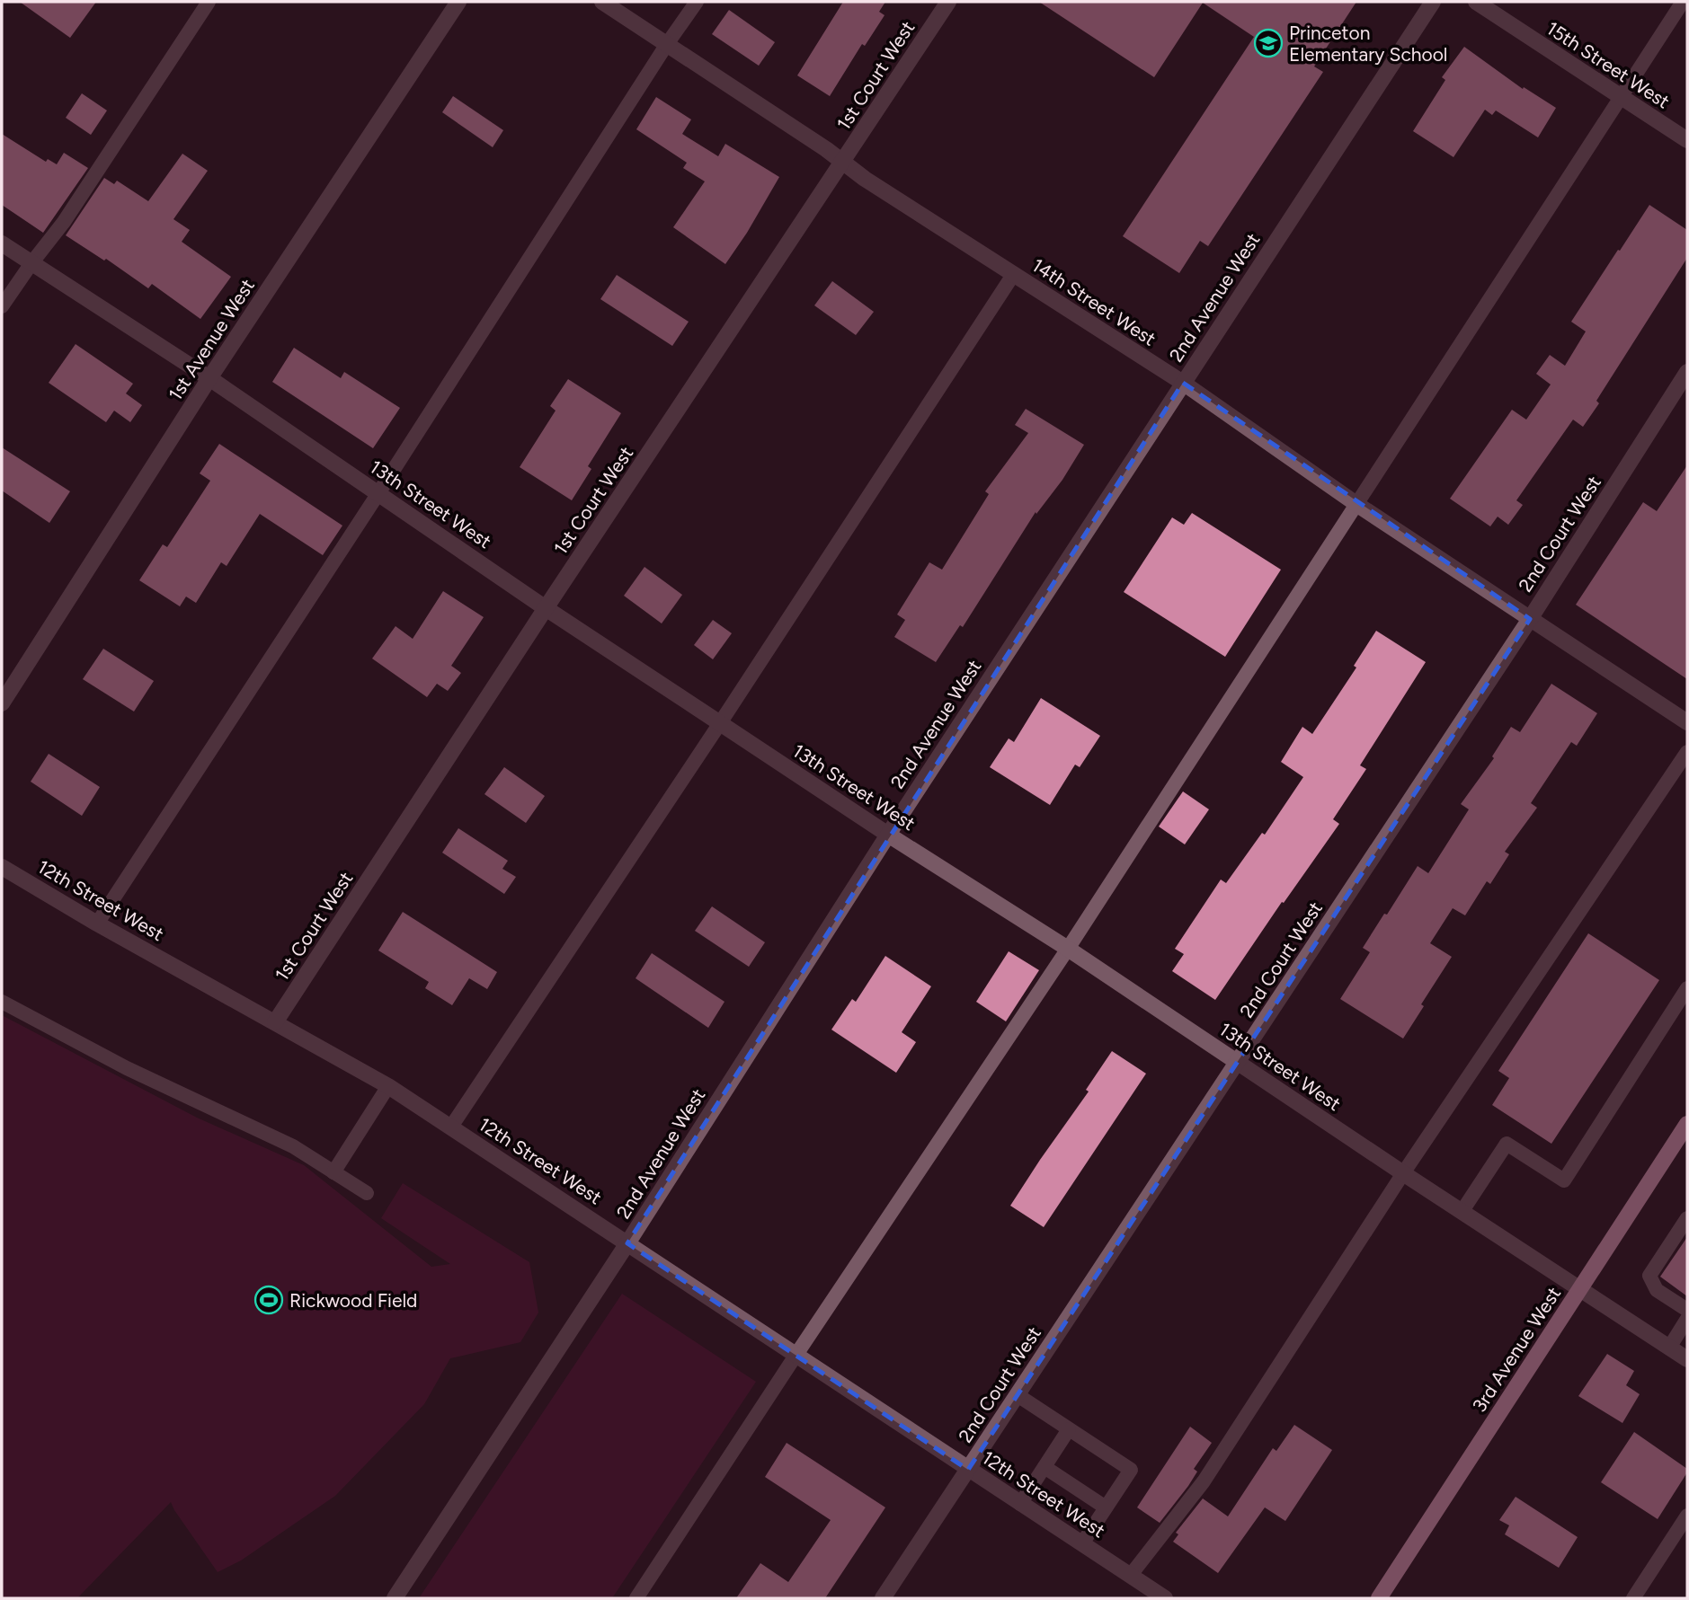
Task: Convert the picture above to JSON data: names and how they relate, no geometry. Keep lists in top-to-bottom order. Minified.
{"streets":{"main road":["3rd Avenue West"],"street":["15th Street West","1st Court West","2nd Avenue West","14th Street West","1st Avenue West","13th Street West","2nd Court West","12th Street West"]},"crossings":[["1st Court West","14th Street West"],["1st Court West","13th Street West"],["1st Court West","12th Street West"],["2nd Avenue West","14th Street West"],["2nd Avenue West","13th Street West"],["2nd Avenue West","12th Street West"],["14th Street West","2nd Court West"],["1st Avenue West","13th Street West"],["13th Street West","2nd Court West"],["13th Street West","3rd Avenue West"],["2nd Court West","12th Street West"]],"places":{"school or university":["Princeton Elementary School"],"sports":["Rickwood Field"]}}
